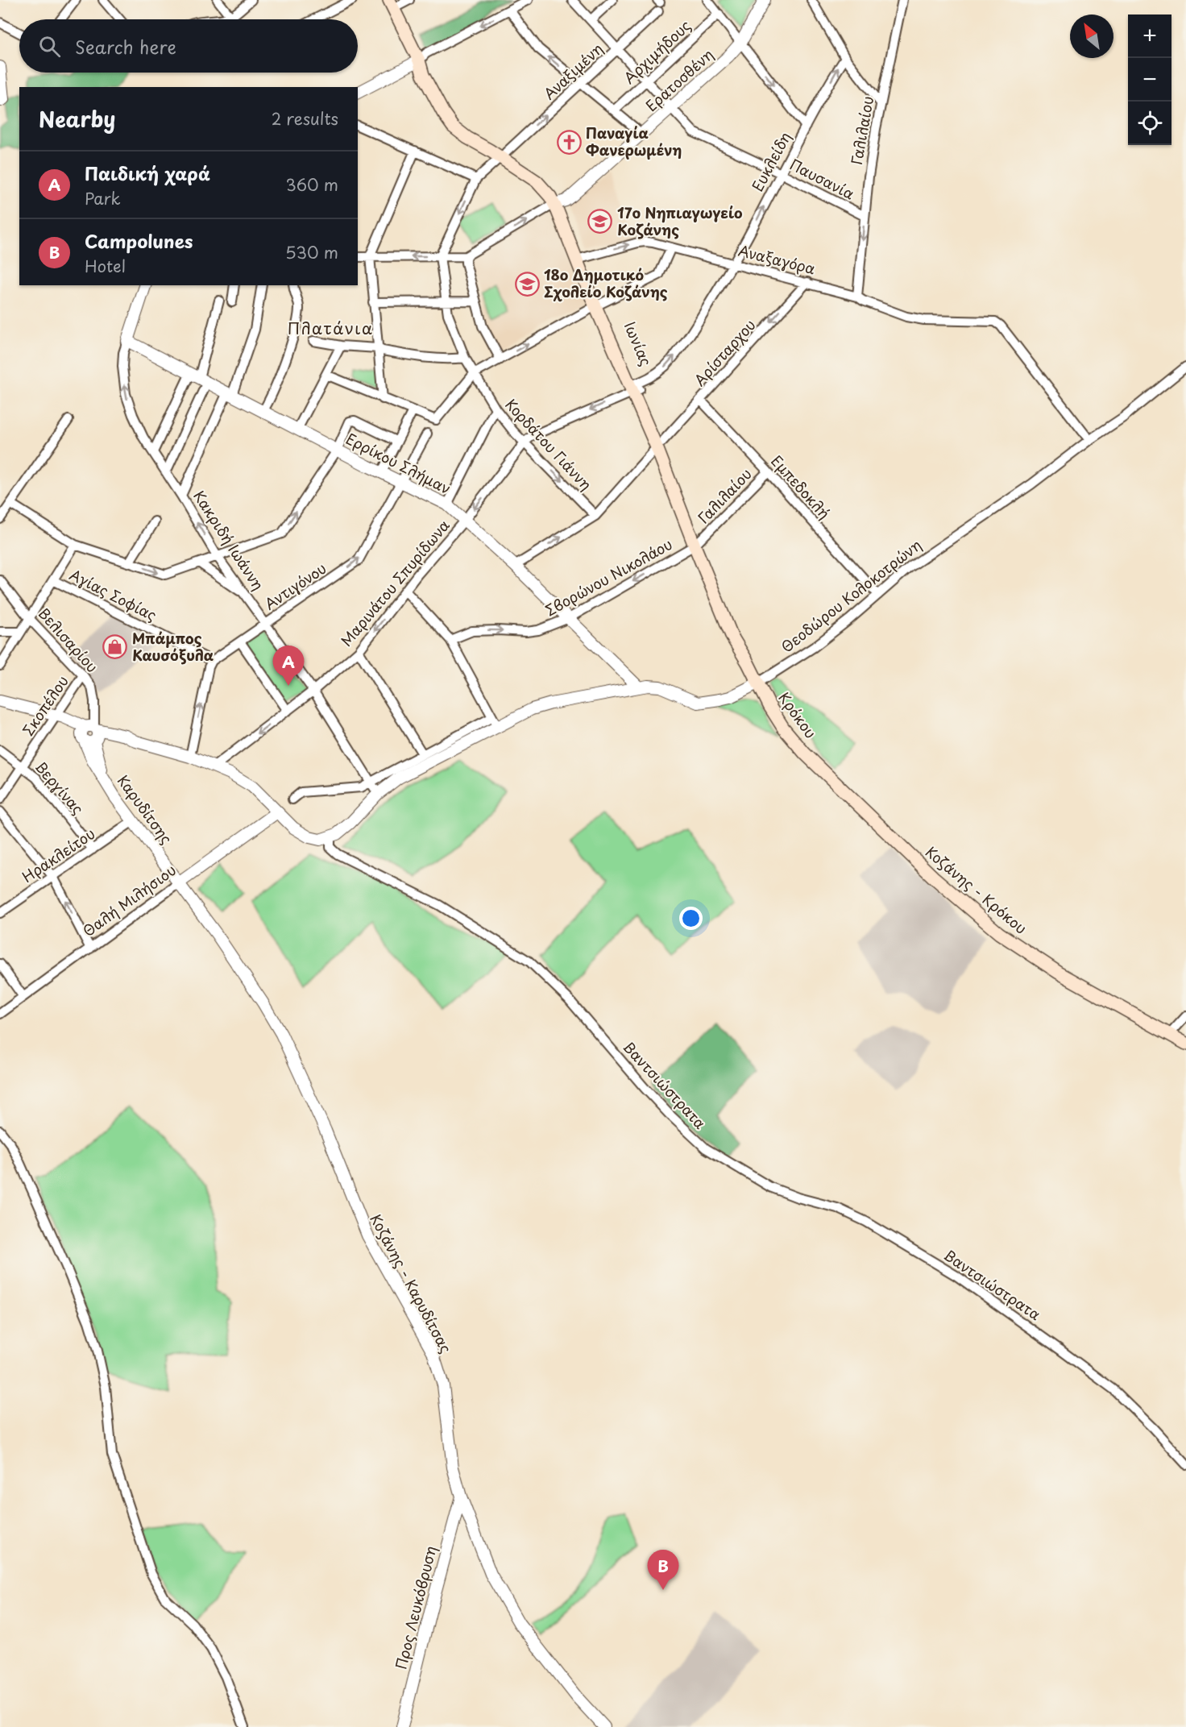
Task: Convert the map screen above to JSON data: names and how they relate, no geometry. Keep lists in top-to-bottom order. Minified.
{"streets":{"main road":["Ιωνίας","Κρόκου","Κοζάνης - Κρόκου"],"street":["Αρχιμήδους","Αναξιμένη","Ερατοσθένη","Γαλιλαίου","Ευκλείδη","Παυσανία","Αναξαγόρα","Αρίσταρχου","Κορδάτου Γιάννη","Ερρίκου Σλήμαν","Εμπεδοκλή","Κακριδή Ιωάννη","Σβορώνου Νικολάου","Μαρινάτου Σπυρίδωνα","Αντιγόνου","Αγίας Σοφίας","Θεοδώρου Κολοκοτρώνη","Βελισαρίου","Σκοπέλου","Βεργίνας","Καρυδίτσης","Ηρακλείτου","Θαλή Μιλήσιου","Βαντσιώστρατα","Κοζάνης - Καρυδίτσας","Προς Λευκόβρυση"]},"crossings":[["Αρχιμήδους","Παυσανία"],["Αναξιμένη","Παυσανία"],["Αναξιμένη","Ιωνίας"],["Ερατοσθένη","Παυσανία"],["Ερατοσθένη","Ιωνίας"],["Γαλιλαίου","Παυσανία"],["Γαλιλαίου","Αναξαγόρα"],["Γαλιλαίου","Ιωνίας"],["Γαλιλαίου","Εμπεδοκλή"],["Γαλιλαίου","Σβορώνου Νικολάου"],["Ευκλείδη","Παυσανία"],["Ευκλείδη","Αναξαγόρα"],["Ευκλείδη","Ιωνίας"],["Ευκλείδη","Μαρινάτου Σπυρίδωνα"],["Αναξαγόρα","Ιωνίας"],["Αναξαγόρα","Αρίσταρχου"],["Αναξαγόρα","Θεοδώρου Κολοκοτρώνη"],["Ιωνίας","Αρίσταρχου"],["Ιωνίας","Σβορώνου Νικολάου"],["Ιωνίας","Μαρινάτου Σπυρίδωνα"],["Ιωνίας","Θεοδώρου Κολοκοτρώνη"],["Ιωνίας","Κρόκου"],["Αρίσταρχου","Κορδάτου Γιάννη"],["Αρίσταρχου","Ερρίκου Σλήμαν"],["Αρίσταρχου","Εμπεδοκλή"],["Κορδάτου Γιάννη","Μαρινάτου Σπυρίδωνα"],["Ερρίκου Σλήμαν","Κακριδή Ιωάννη"],["Ερρίκου Σλήμαν","Σβορώνου Νικολάου"],["Ερρίκου Σλήμαν","Μαρινάτου Σπυρίδωνα"],["Ερρίκου Σλήμαν","Αντιγόνου"],["Ερρίκου Σλήμαν","Θεοδώρου Κολοκοτρώνη"],["Εμπεδοκλή","Θεοδώρου Κολοκοτρώνη"],["Κακριδή Ιωάννη","Μαρινάτου Σπυρίδωνα"],["Κακριδή Ιωάννη","Αντιγόνου"],["Κακριδή Ιωάννη","Θεοδώρου Κολοκοτρώνη"],["Αντιγόνου","Αγίας Σοφίας"],["Θεοδώρου Κολοκοτρώνη","Κρόκου"],["Θεοδώρου Κολοκοτρώνη","Βαντσιώστρατα"],["Βελισαρίου","Σκοπέλου"],["Βελισαρίου","Καρυδίτσης"],["Σκοπέλου","Βεργίνας"],["Κρόκου","Κοζάνης - Κρόκου"],["Βεργίνας","Ηρακλείτου"],["Καρυδίτσης","Ηρακλείτου"],["Καρυδίτσης","Θαλή Μιλήσιου"],["Καρυδίτσης","Κοζάνης - Καρυδίτσας"],["Θαλή Μιλήσιου","Κοζάνης - Καρυδίτσας"],["Κοζάνης - Καρυδίτσας","Προς Λευκόβρυση"]],"one_way":["Αναξιμένη","Ευκλείδη","Μαρινάτου Σπυρίδωνα"],"districts":["Πλατάνια"],"places":{"church":["Παναγία Φανερωμένη"],"school or university":["17ο Νηπιαγωγείο Κοζάνης","18ο Δημοτικό Σχολείο Κοζάνης"],"shop":["Μπάμπος Καυσόξυλα"]},"north":"top left","page":{"map_buttons":["+","−"],"search":"Search here","heading":["Nearby","2 results"],"list":[{"mark":"A","name":"Παιδική χαρά","note":"Park","value":"360 m"},{"mark":"B","name":"Campolunes","note":"Hotel","value":"530 m"}],"pins":["A","B"]}}
